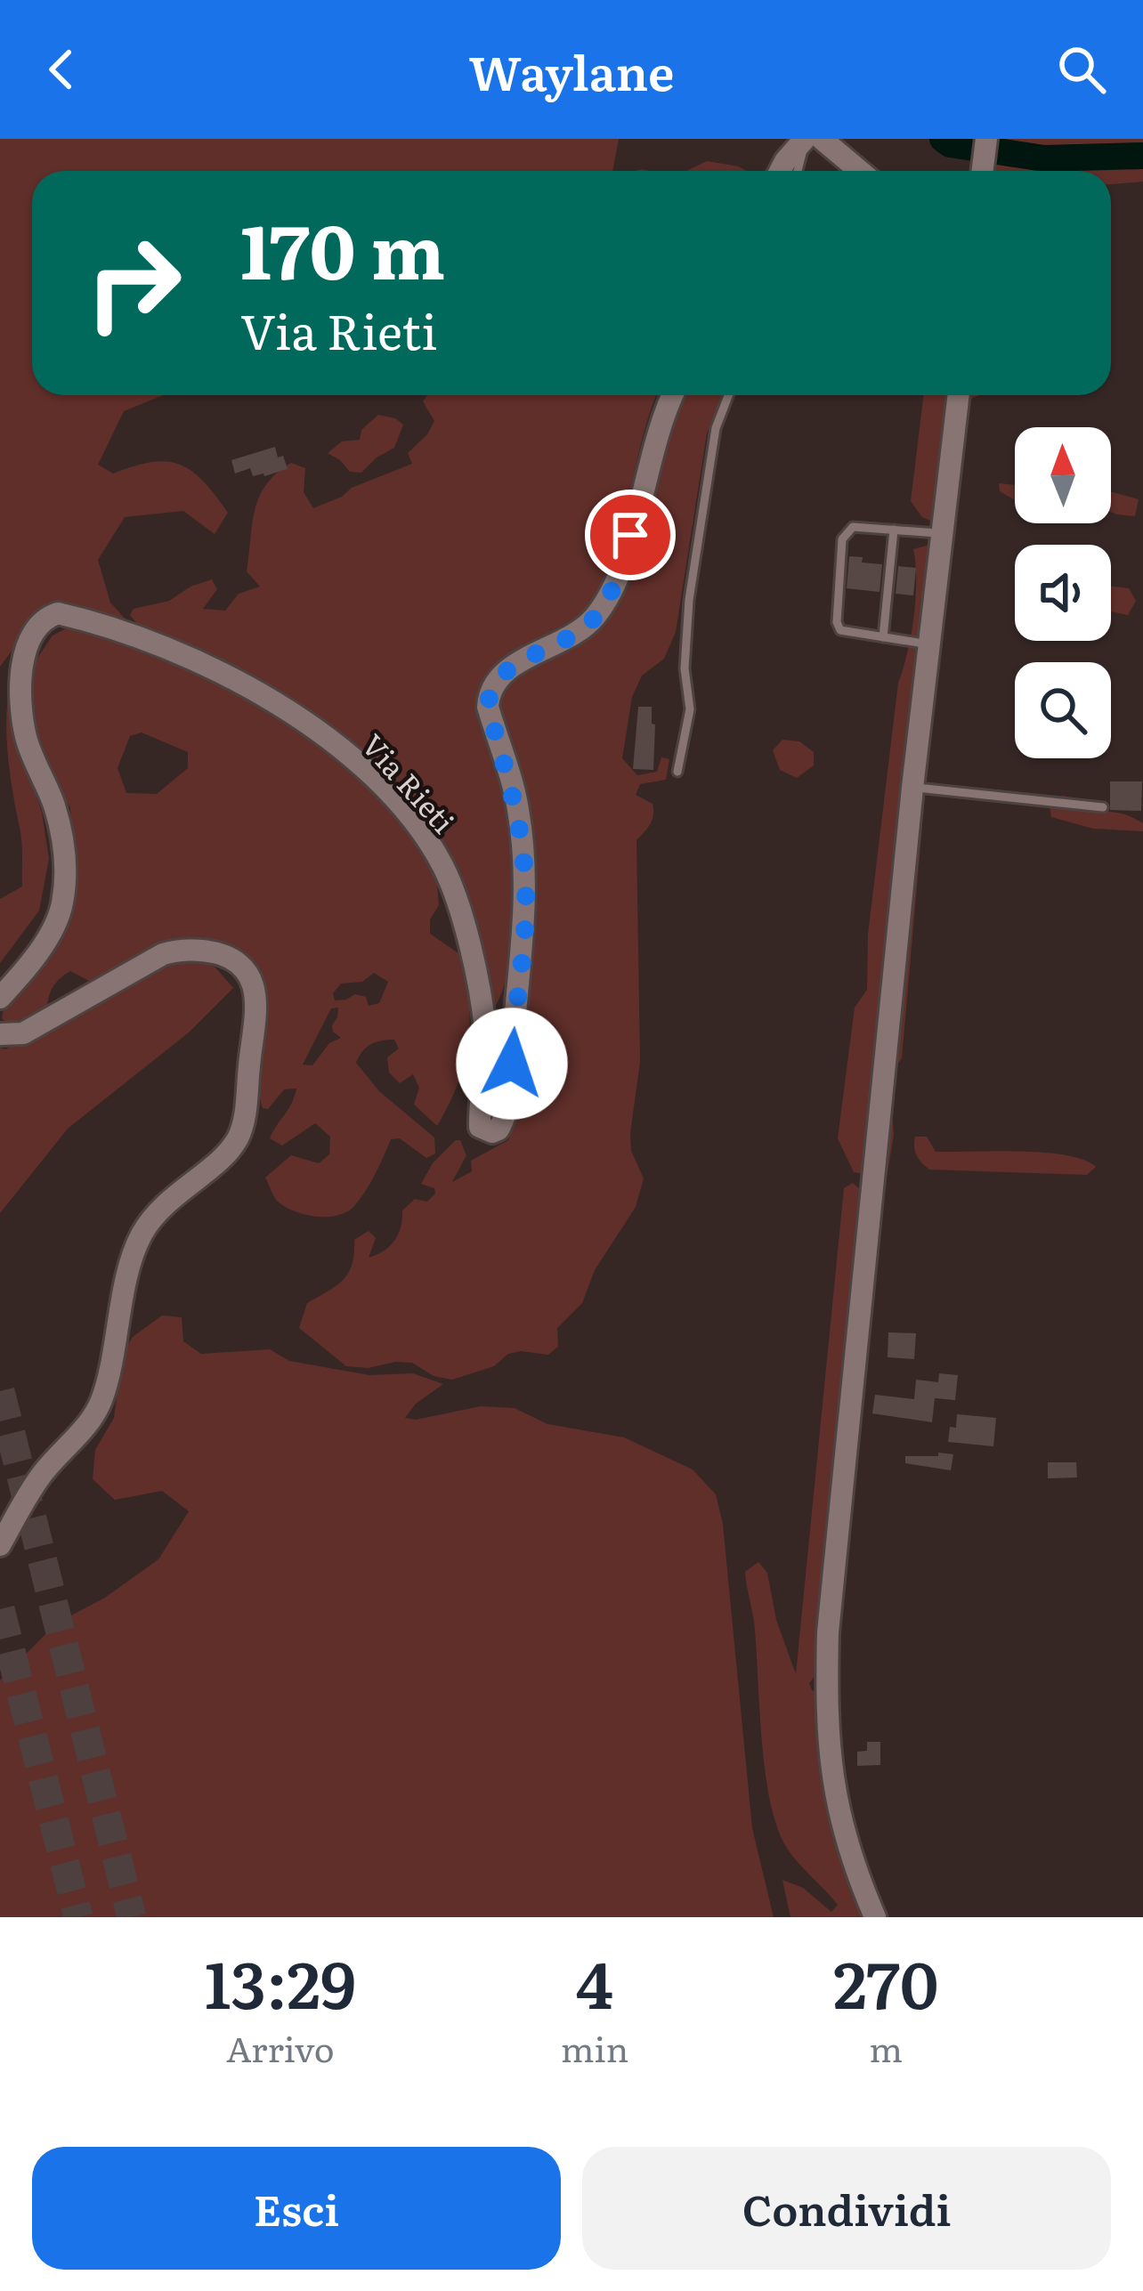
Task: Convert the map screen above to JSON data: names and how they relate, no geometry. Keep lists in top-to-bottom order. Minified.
{"streets":{"street":["Via Rieti"]},"north":"top","page":{"header":"Waylane","turn":["170 m","Via Rieti"],"eta":["13:29","Arrivo","4","min","270","m"],"buttons":["Esci","Condividi"]}}
